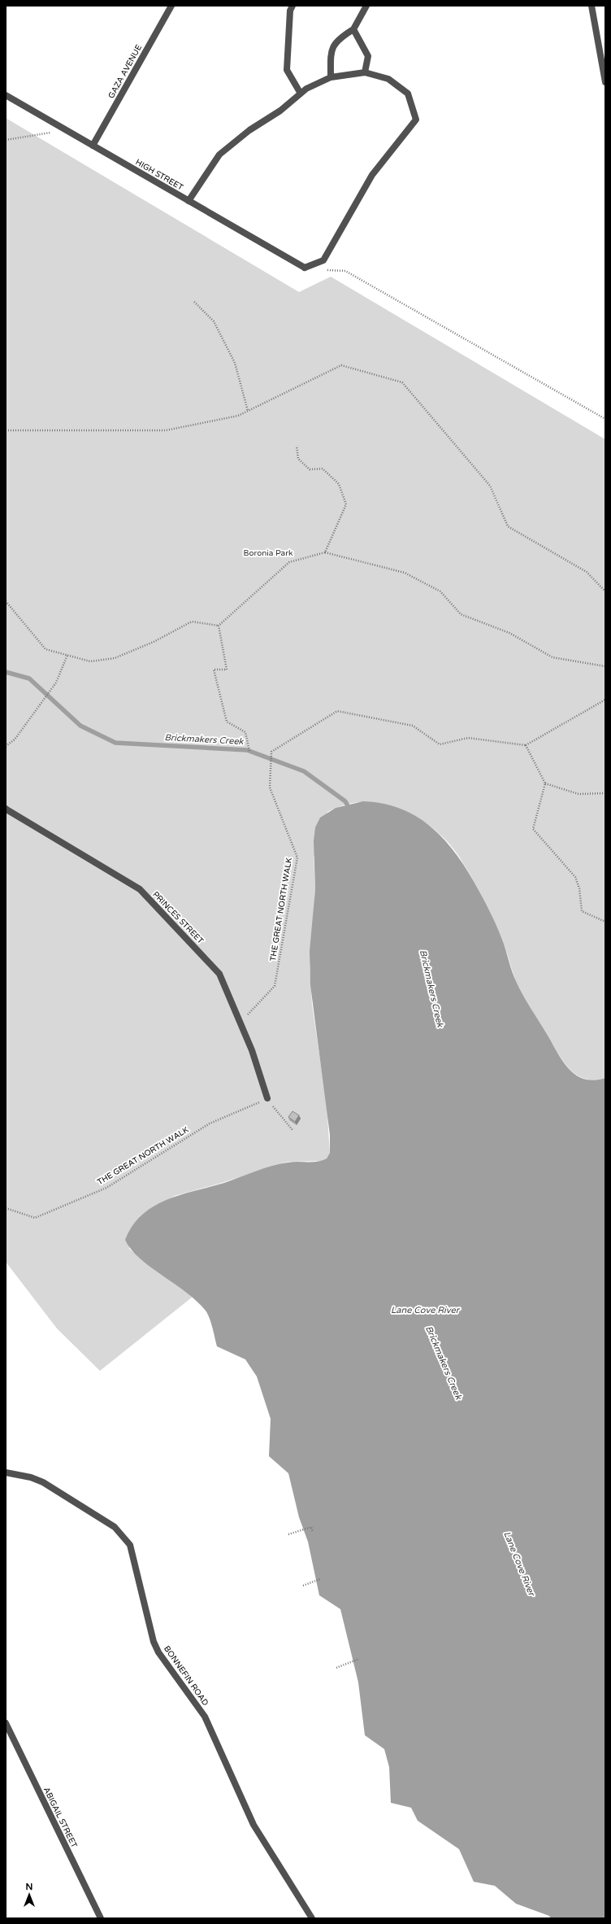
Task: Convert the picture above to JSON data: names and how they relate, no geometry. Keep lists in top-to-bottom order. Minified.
{"streets":{"street":["GAZA AVENUE","HIGH STREET","PRINCES STREET","BONNEFIN ROAD","ABIGAIL STREET"],"path":["THE GREAT NORTH WALK"]},"crossings":[["GAZA AVENUE","HIGH STREET"],["THE GREAT NORTH WALK","PRINCES STREET"]],"water":["Brickmakers Creek","Lane Cove River"],"parks":["Boronia Park"],"north":"top"}
